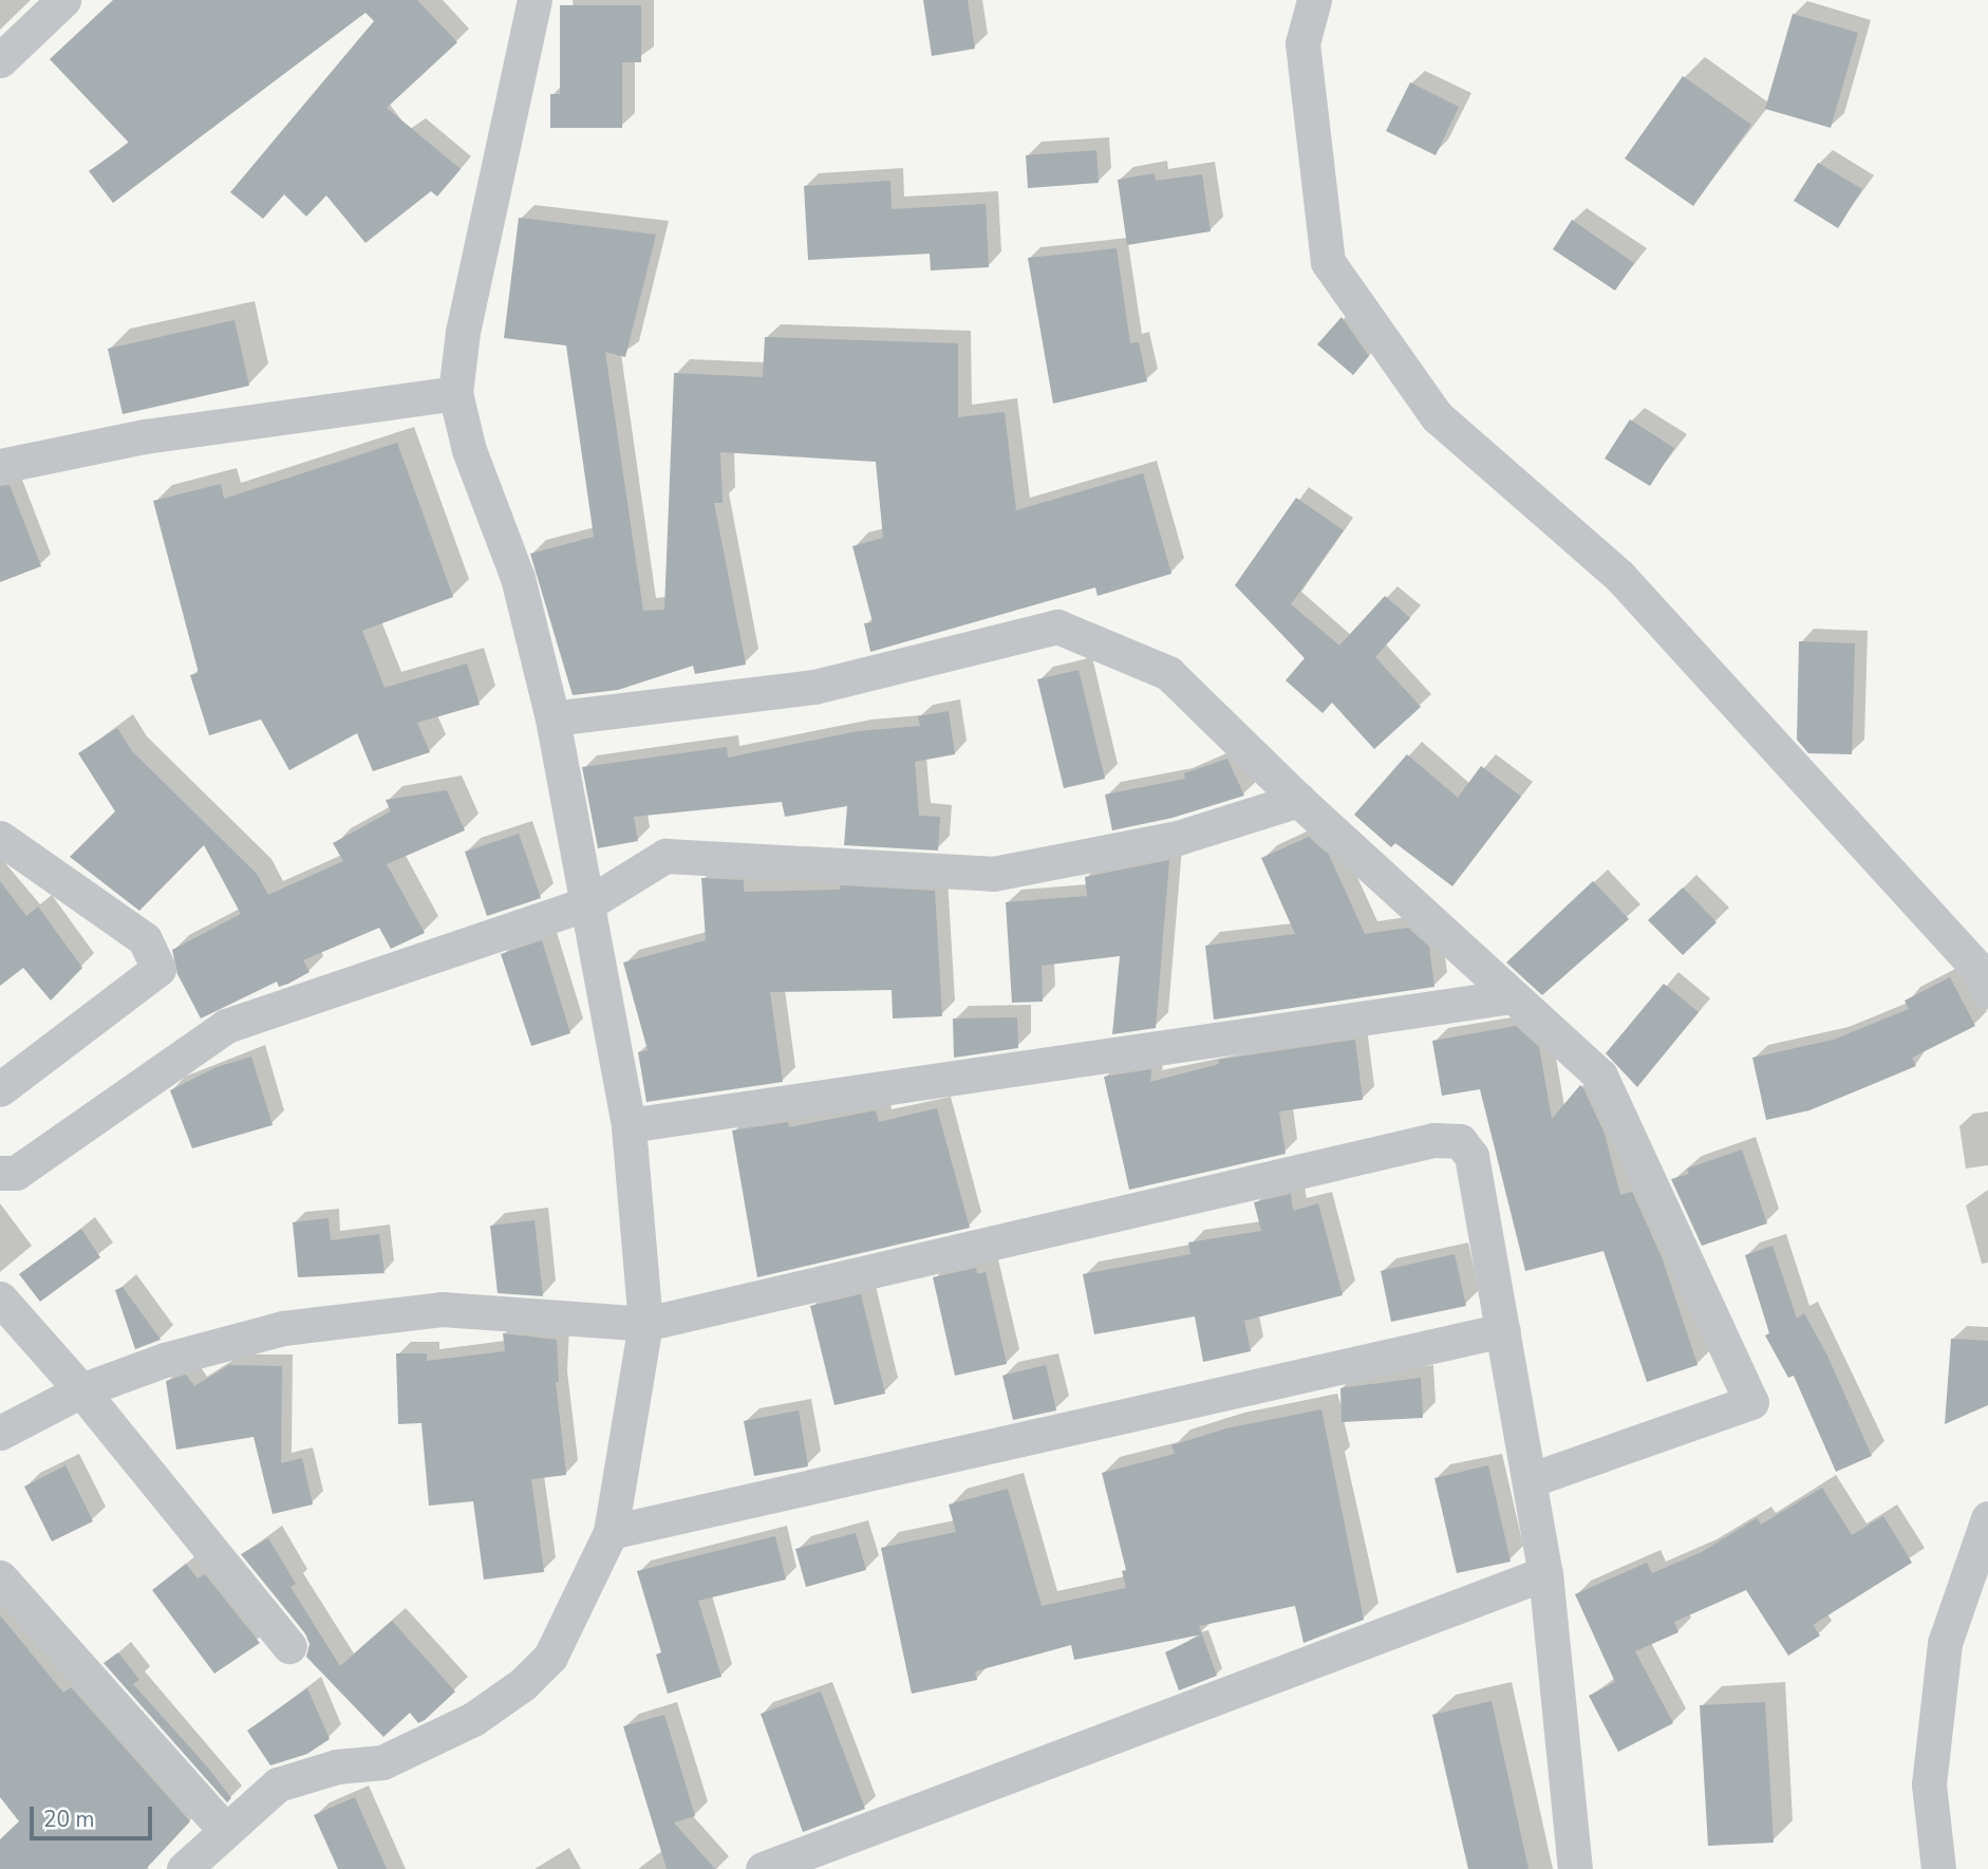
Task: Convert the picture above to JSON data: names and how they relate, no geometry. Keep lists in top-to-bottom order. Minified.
{"scale_bar":"20 m"}
